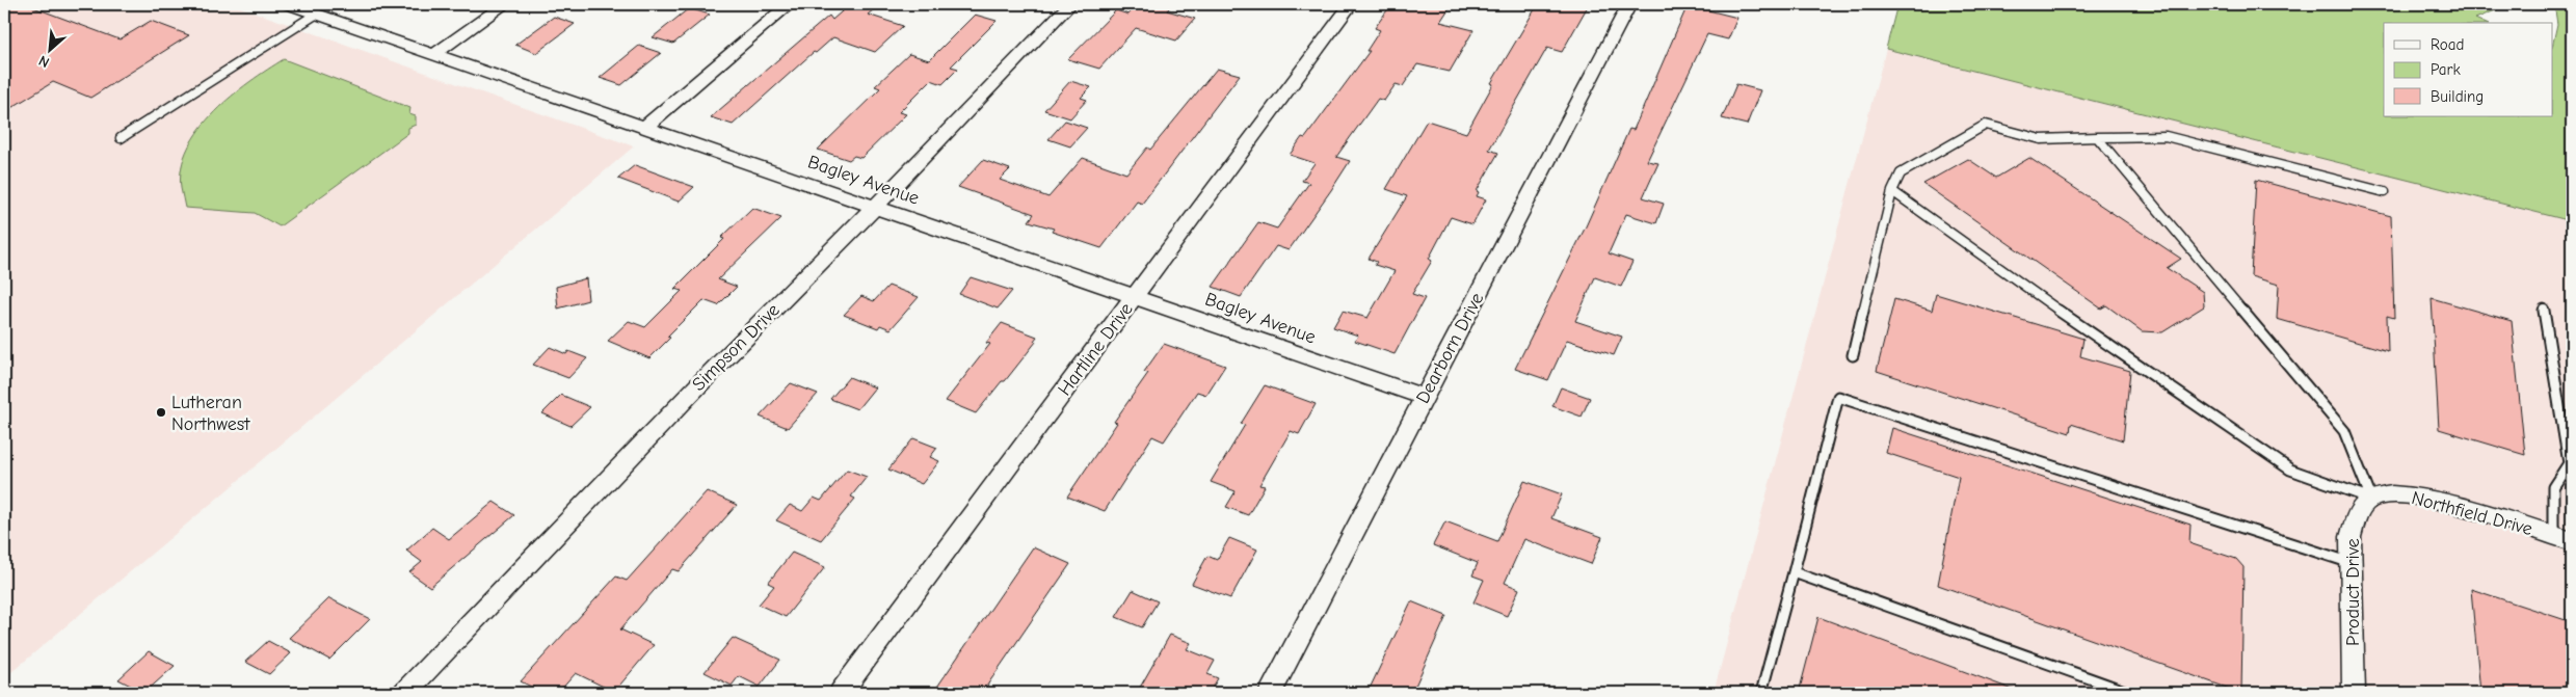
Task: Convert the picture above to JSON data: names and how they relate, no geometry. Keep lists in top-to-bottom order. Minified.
{"streets":{"street":["Bagley Avenue","Simpson Drive","Dearborn Drive","Hartline Drive","Northfield Drive","Product Drive"]},"crossings":[["Bagley Avenue","Simpson Drive"],["Bagley Avenue","Dearborn Drive"],["Bagley Avenue","Hartline Drive"],["Northfield Drive","Product Drive"]],"places":["Lutheran Northwest"],"legend":["Road","Park","Building"],"north":"bottom left"}
